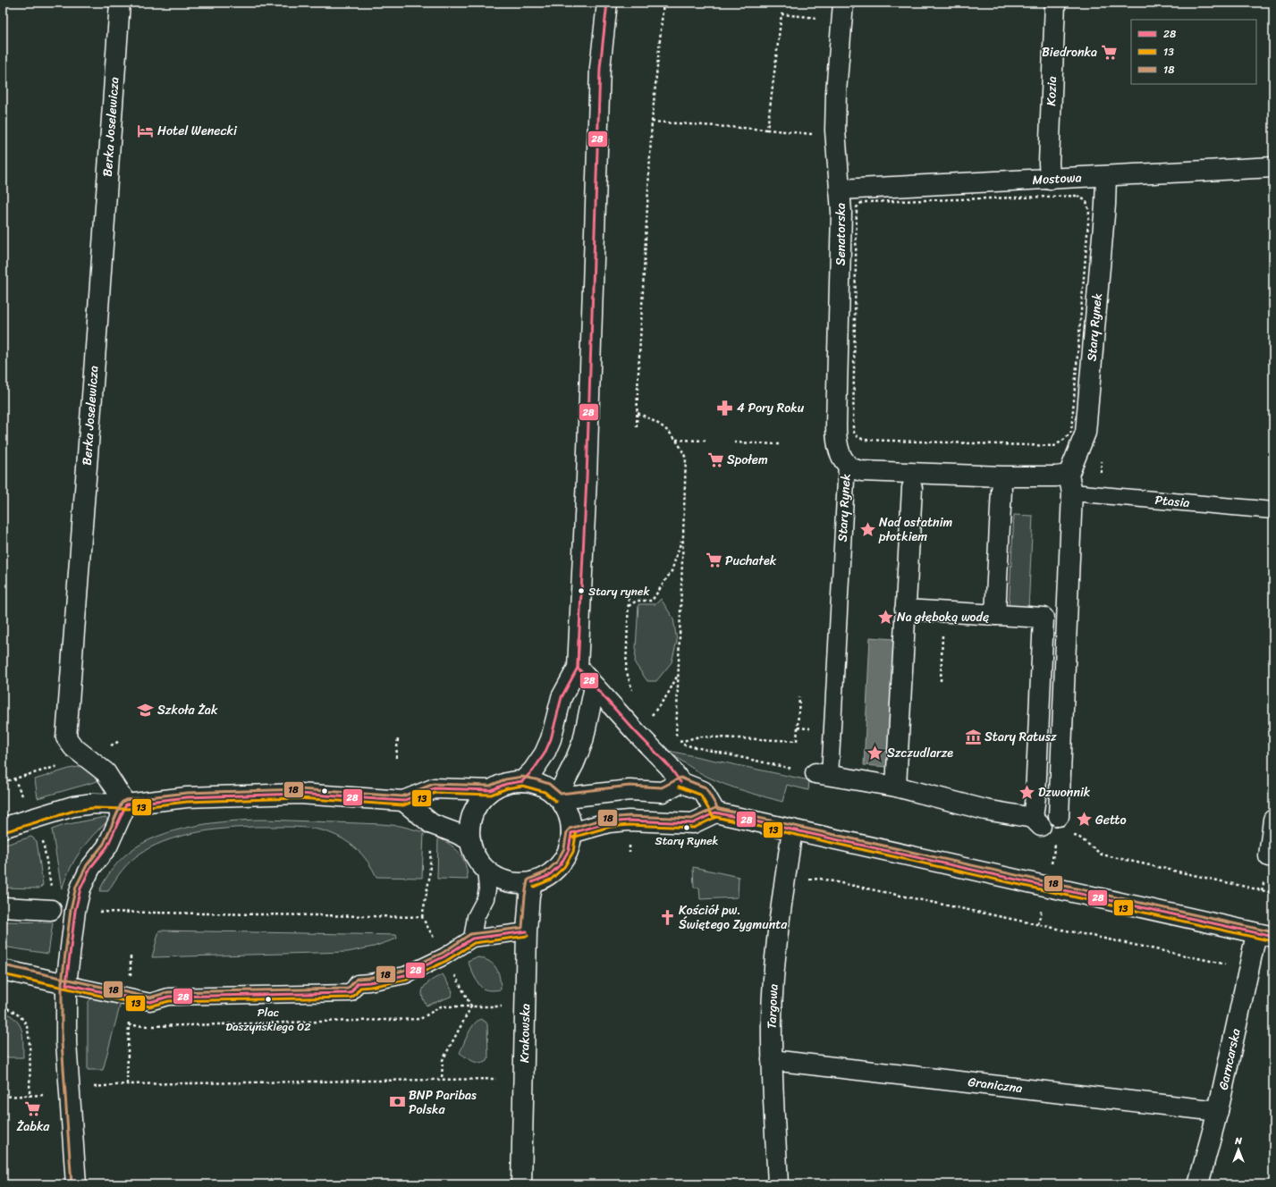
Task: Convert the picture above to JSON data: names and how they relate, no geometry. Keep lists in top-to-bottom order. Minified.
{"streets":{"street":["Kozia","Berka Joselewicza","Mostowa","Senatorska","Stary Rynek","Targowa","Krakowska","Garncarska","Graniczna"],"lane":["Ptasia"]},"crossings":[["Kozia","Mostowa"],["Mostowa","Senatorska"],["Mostowa","Stary Rynek"],["Senatorska","Stary Rynek"],["Stary Rynek","Ptasia"],["Targowa","Graniczna"],["Garncarska","Graniczna"]],"places":{"supermarket":["Biedronka","Społem","Puchatek","Żabka"],"hotel":["Hotel Wenecki"],"pharmacy":["4 Pory Roku"],"place":["Nad ostatnim płotkiem","Na głęboką wodę","Szczudlarze","Dzwonnik","Getto"],"other":["Stary rynek","Stary Rynek","Plac Daszyńskiego 02"],"school or university":["Szkoła Żak"],"museum":["Stary Ratusz"],"church":["Kościół pw. Świętego Zygmunta"],"bank":["BNP Paribas Polska"]},"lines":["transit line 28","transit line 18","transit line 13"],"legend":["28","13","18"],"north":"top"}
